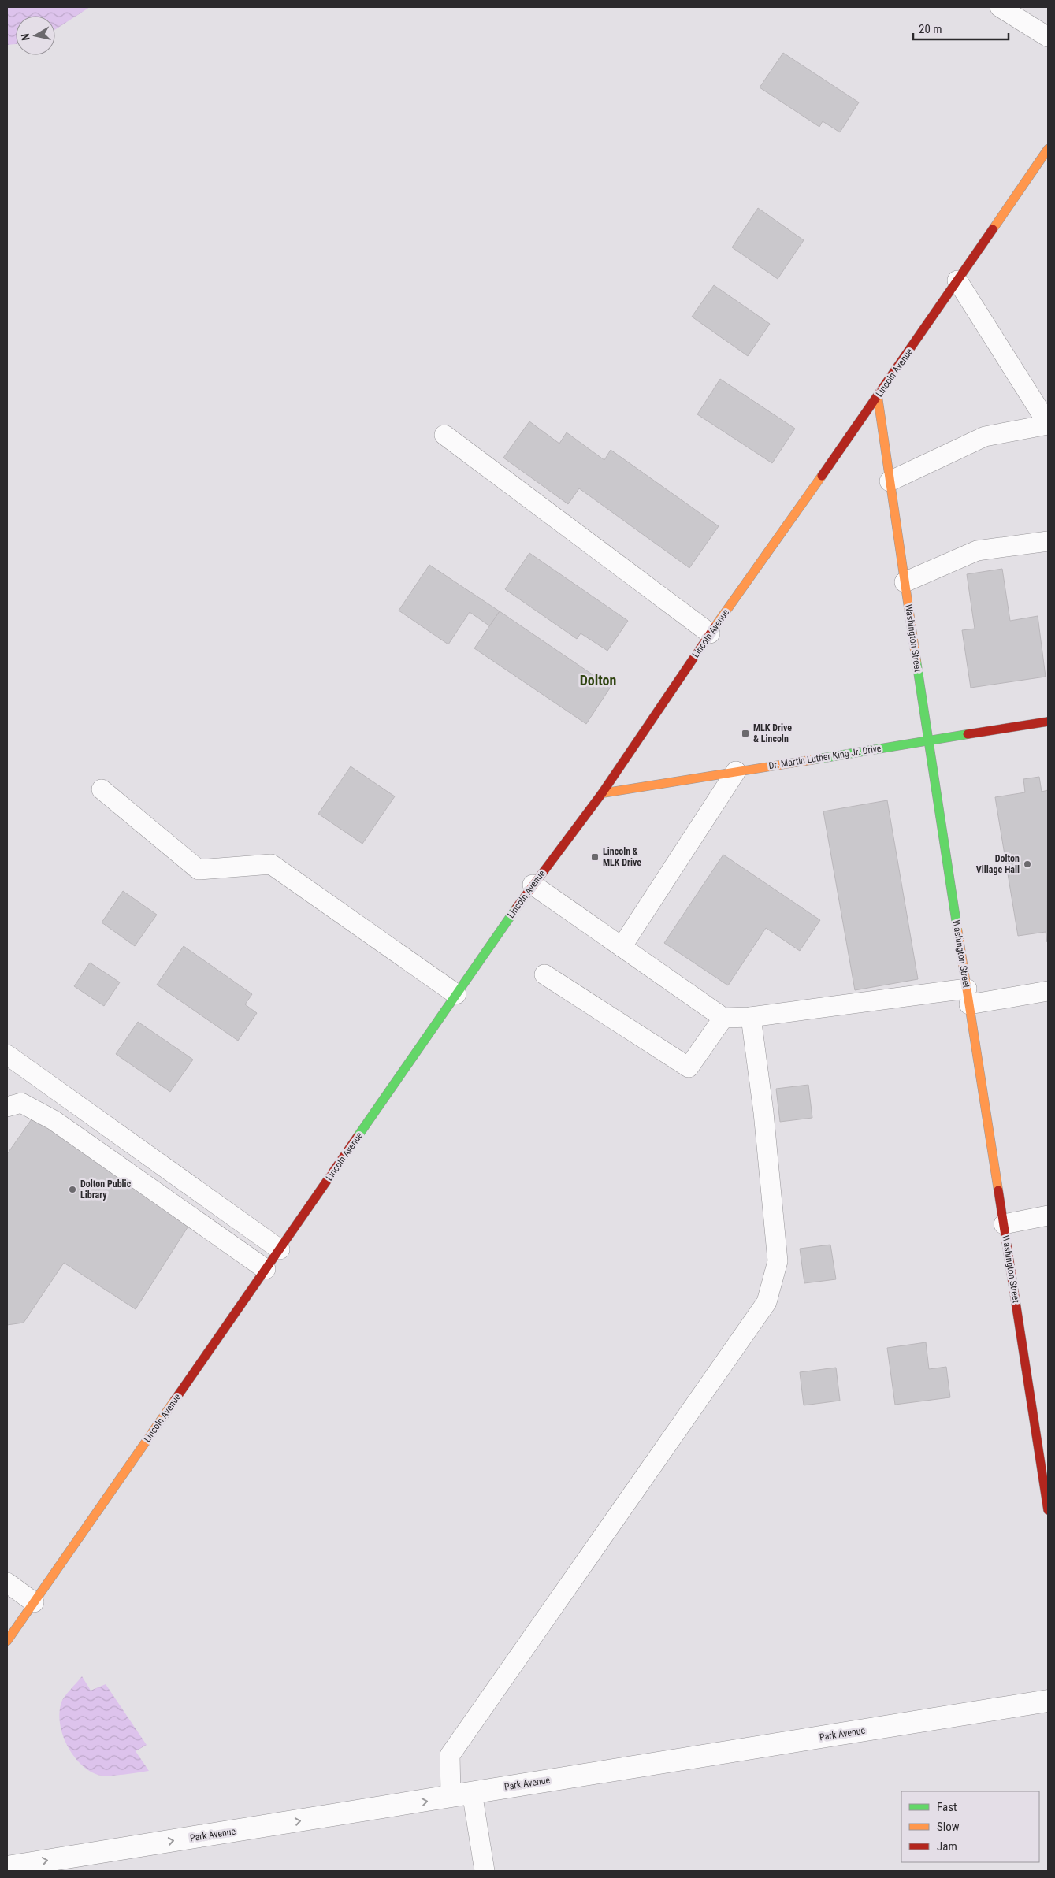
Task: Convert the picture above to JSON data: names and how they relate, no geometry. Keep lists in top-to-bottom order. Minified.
{"streets":{"street":["Lincoln Avenue","Washington Street","Dr. Martin Luther King Jr. Drive","Park Avenue"]},"crossings":[["Lincoln Avenue","Washington Street"],["Lincoln Avenue","Dr. Martin Luther King Jr. Drive"],["Washington Street","Dr. Martin Luther King Jr. Drive"]],"one_way":["Park Avenue"],"districts":["Dolton"],"places":{"transit":["MLK Drive & Lincoln","Lincoln & MLK Drive"],"other":["Dolton Village Hall","Dolton Public Library"]},"legend":["Fast","Slow","Jam"],"scale_bar":"20 m","north":"left"}
